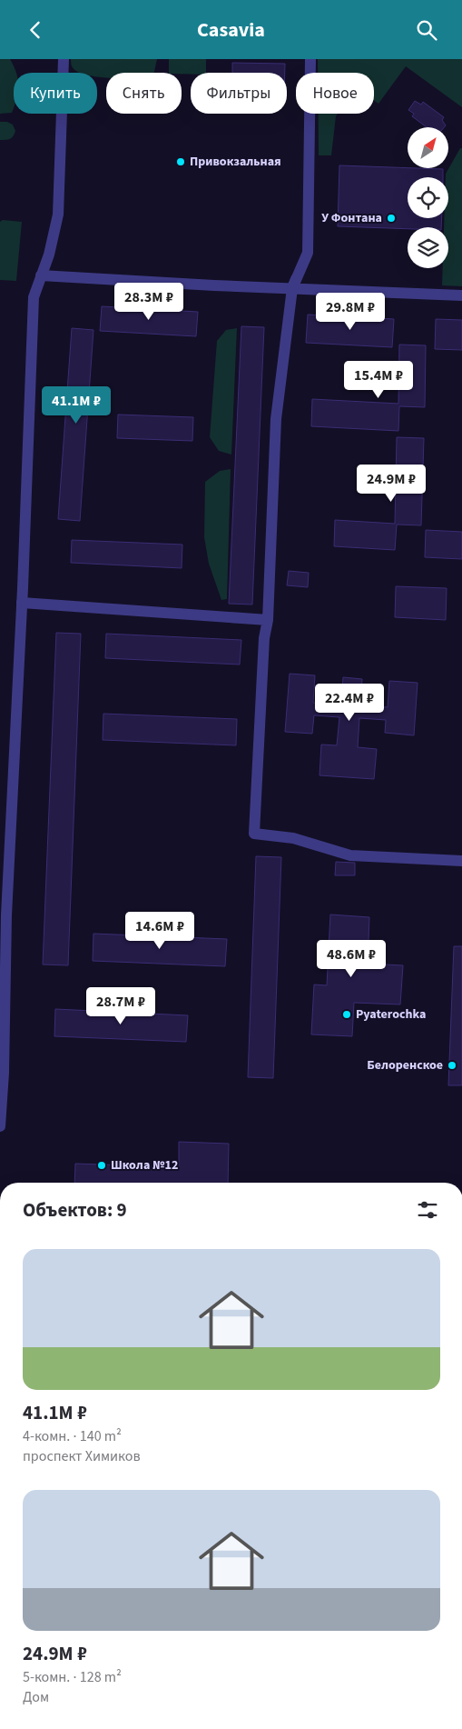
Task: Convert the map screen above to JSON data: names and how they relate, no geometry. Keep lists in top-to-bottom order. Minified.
{"places":["Привокзальная","У Фонтана","Pyaterochka","Белоренское","Школа №12"],"north":"top right","page":{"header":"Casavia","chip":["Купить","Снять","Фильтры","Новое"],"price":["28.3M ₽","29.8M ₽","15.4M ₽","41.1M ₽","24.9M ₽","22.4M ₽","14.6M ₽","48.6M ₽","28.7M ₽"],"heading":"Объектов: 9","list":[{"name":"41.1M ₽","note":"4-комн. · 140 m² · проспект Химиков"},{"name":"24.9M ₽","note":"5-комн. · 128 m² · Дом"}]}}
